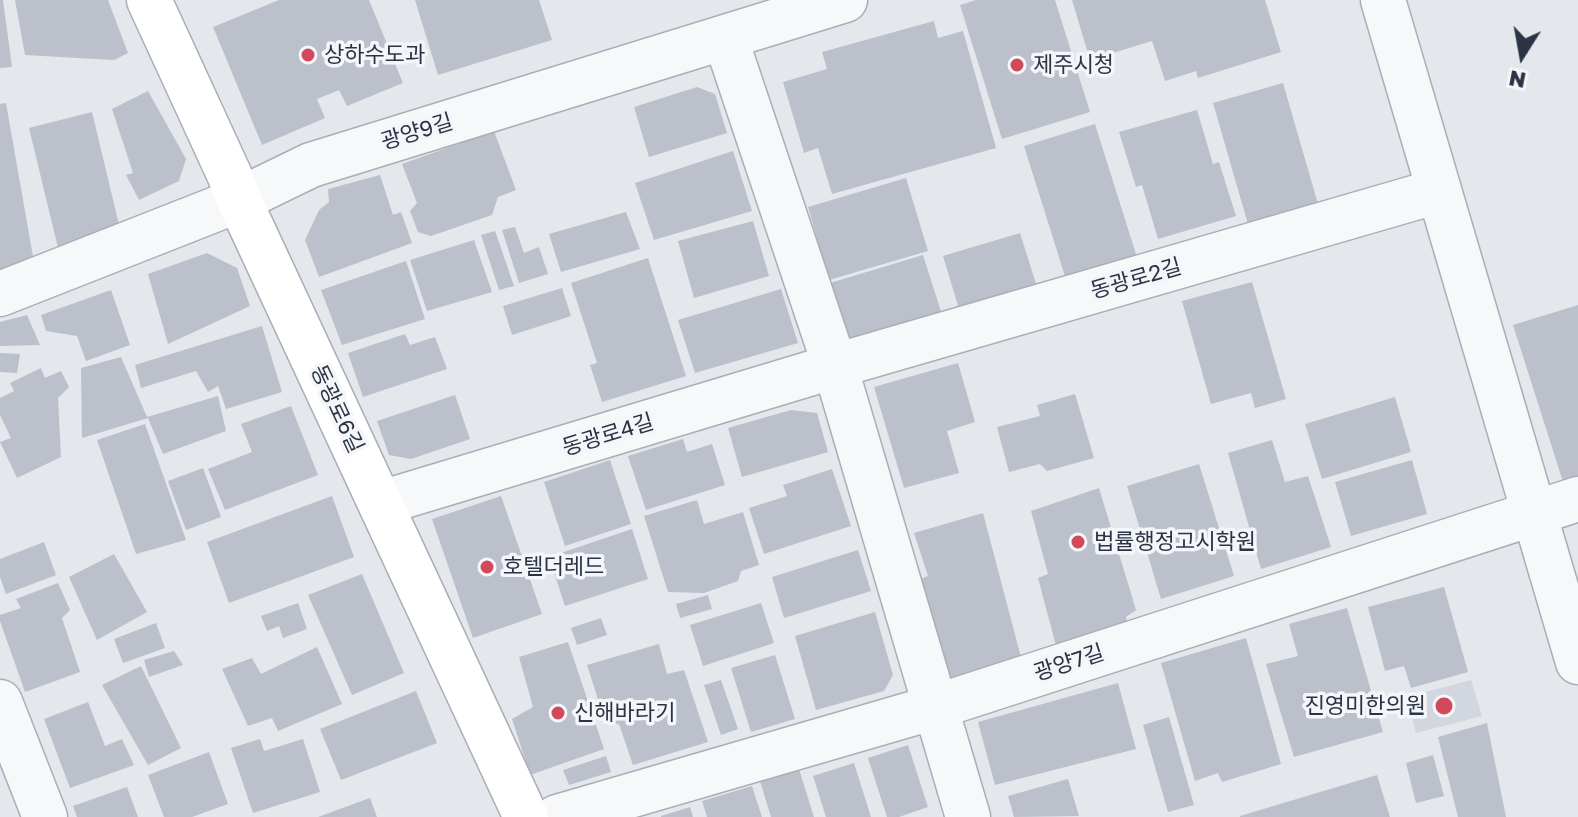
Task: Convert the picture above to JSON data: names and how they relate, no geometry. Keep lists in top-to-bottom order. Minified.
{"streets":{"street":["광양9길","동광로2길","동광로6길","동광로4길","광양7길"]},"crossings":[["광양9길","동광로6길"],["동광로2길","동광로4길"],["동광로6길","동광로4길"]],"places":["상하수도과","제주시청","법률행정고시학원","호텔더레드","진영미한의원","신해바라기"],"north":"bottom"}
